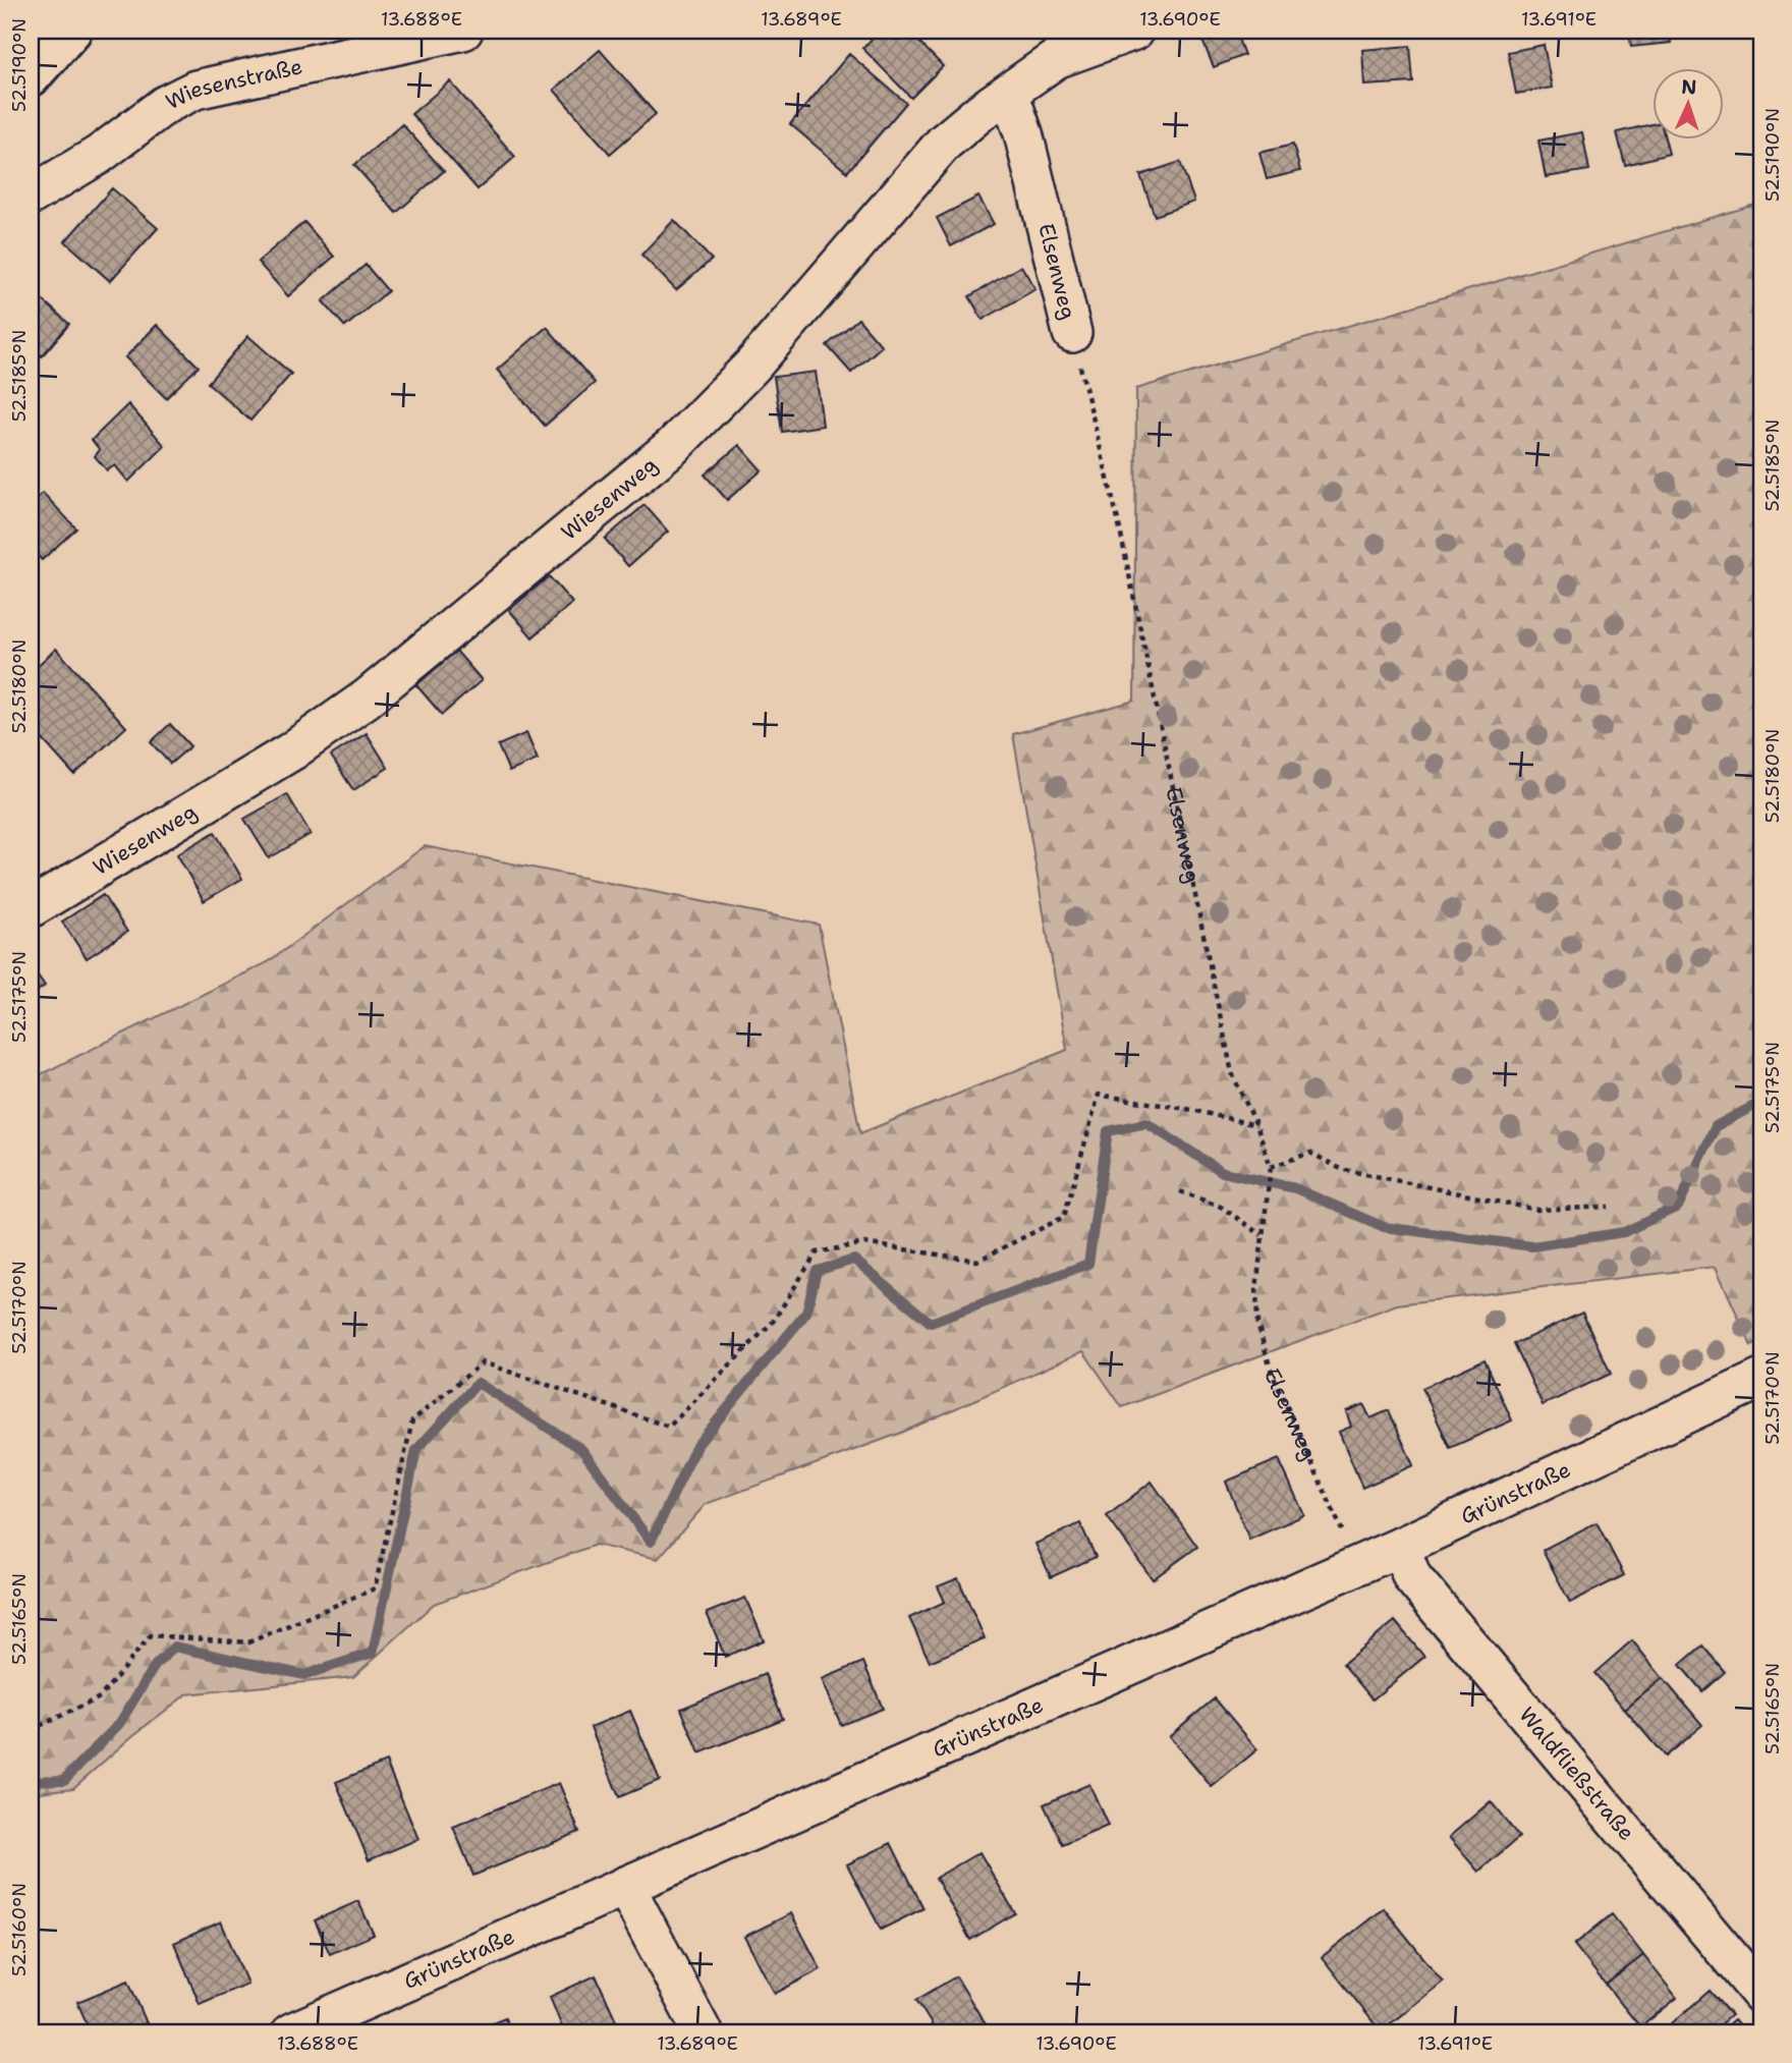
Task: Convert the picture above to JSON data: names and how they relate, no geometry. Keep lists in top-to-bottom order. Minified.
{"streets":{"street":["Wiesenstraße","Elsenweg","Wiesenweg","Grünstraße","Waldfließstraße"]},"crossings":[["Elsenweg","Wiesenweg"],["Elsenweg","Grünstraße"],["Grünstraße","Waldfließstraße"]],"north":"top","coordinates":["13.688°E","13.689°E","13.690°E","13.691°E","52.5190°N","52.5185°N","52.5180°N","52.5175°N","52.5170°N","52.5165°N","52.5160°N"]}
